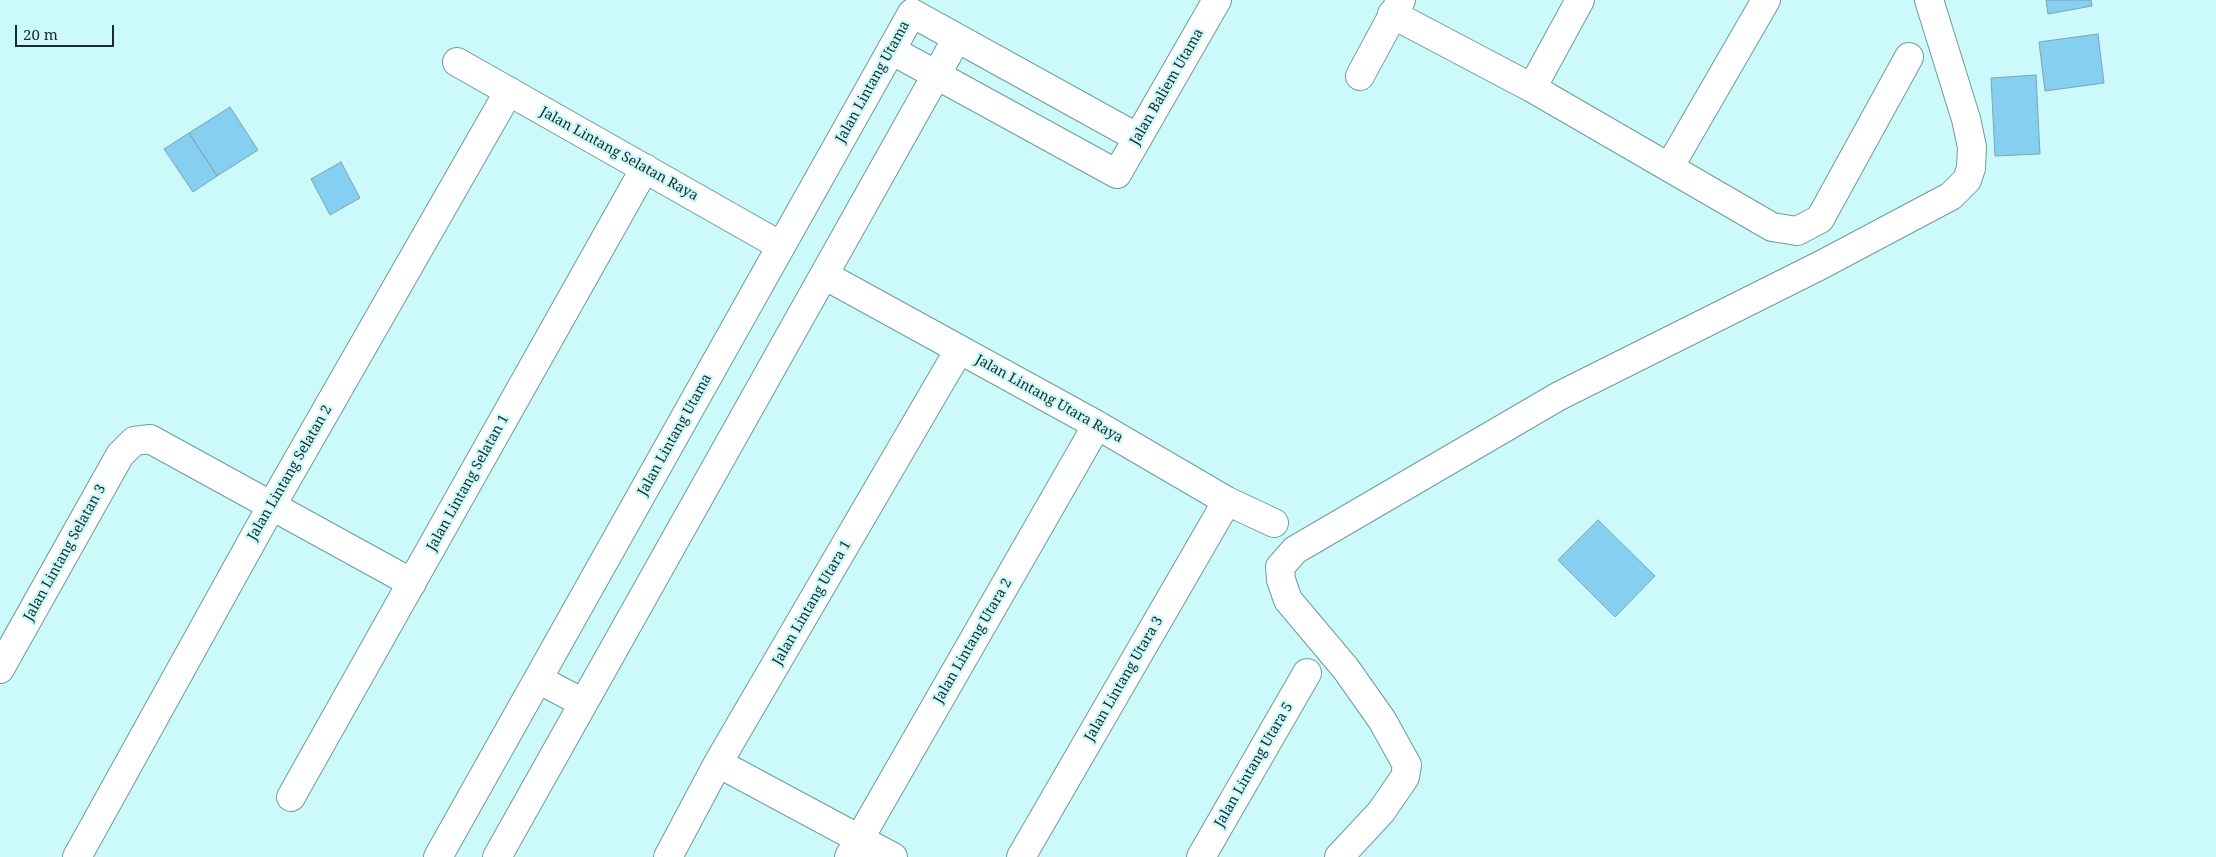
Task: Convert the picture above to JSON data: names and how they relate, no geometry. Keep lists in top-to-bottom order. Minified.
{"streets":{"street":["Jalan Lintang Utama","Jalan Baliem Utama","Jalan Lintang Selatan Raya","Jalan Lintang Utara Raya","Jalan Lintang Selatan 2","Jalan Lintang Selatan 1","Jalan Lintang Selatan 3","Jalan Lintang Utara 1","Jalan Lintang Utara 2","Jalan Lintang Utara 3","Jalan Lintang Utara 5"]},"crossings":[["Jalan Lintang Utama","Jalan Lintang Selatan Raya"],["Jalan Lintang Selatan Raya","Jalan Lintang Selatan 2"],["Jalan Lintang Selatan Raya","Jalan Lintang Selatan 1"],["Jalan Lintang Utara Raya","Jalan Lintang Utara 1"],["Jalan Lintang Utara Raya","Jalan Lintang Utara 2"],["Jalan Lintang Utara Raya","Jalan Lintang Utara 3"],["Jalan Lintang Selatan 2","Jalan Lintang Selatan 3"]],"scale_bar":"20 m"}
